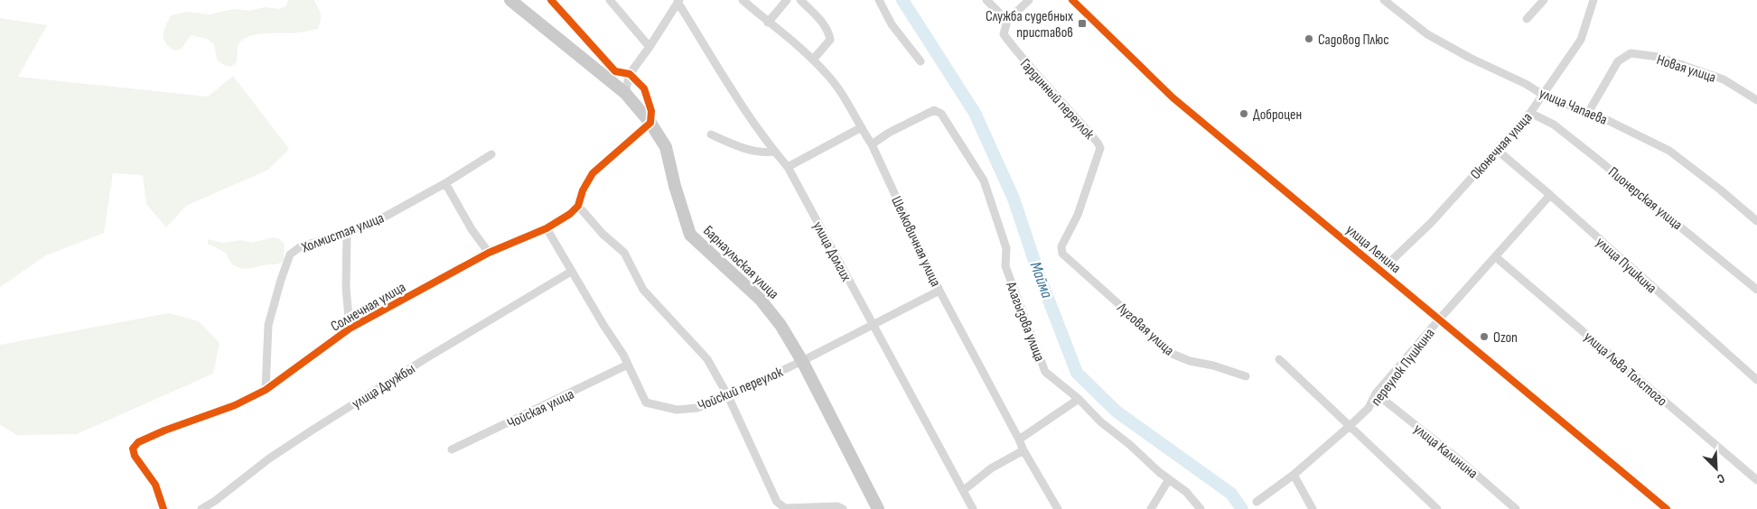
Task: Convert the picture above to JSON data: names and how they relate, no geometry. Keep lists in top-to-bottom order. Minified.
{"streets":{"main road":["Барнаульская улица"],"street":["Новая улица","Гардинный переулок","улица Чапаева","Оконечная улица","Пионерская улица","Холмистая улица","Шелковичная улица","улица Ленина","улица Долгих","улица Пушкина","Солнечная улица","Алагызова улица","Луговая улица","переулок Пушкина","улица Льва Толстого","улица Дружбы","Чойский переулок","Чойская улица","улица Калинина"]},"crossings":[["Новая улица","улица Чапаева"],["Гардинный переулок","Луговая улица"],["улица Чапаева","Оконечная улица"],["Оконечная улица","Пионерская улица"],["Оконечная улица","улица Ленина"],["Оконечная улица","улица Пушкина"],["Холмистая улица","Солнечная улица"],["Шелковичная улица","Алагызова улица"],["Шелковичная улица","Чойский переулок"],["улица Ленина","переулок Пушкина"],["улица Долгих","Чойский переулок"],["Барнаульская улица","Чойский переулок"],["улица Пушкина","переулок Пушкина"],["Солнечная улица","Чойский переулок"],["переулок Пушкина","улица Льва Толстого"],["переулок Пушкина","улица Калинина"],["улица Дружбы","Чойский переулок"],["Чойский переулок","Чойская улица"]],"water":["Майма"],"places":{"transit":["Служба судебных приставов"],"other":["Садовод Плюс","Доброцен","Ozon"]},"north":"bottom right"}
